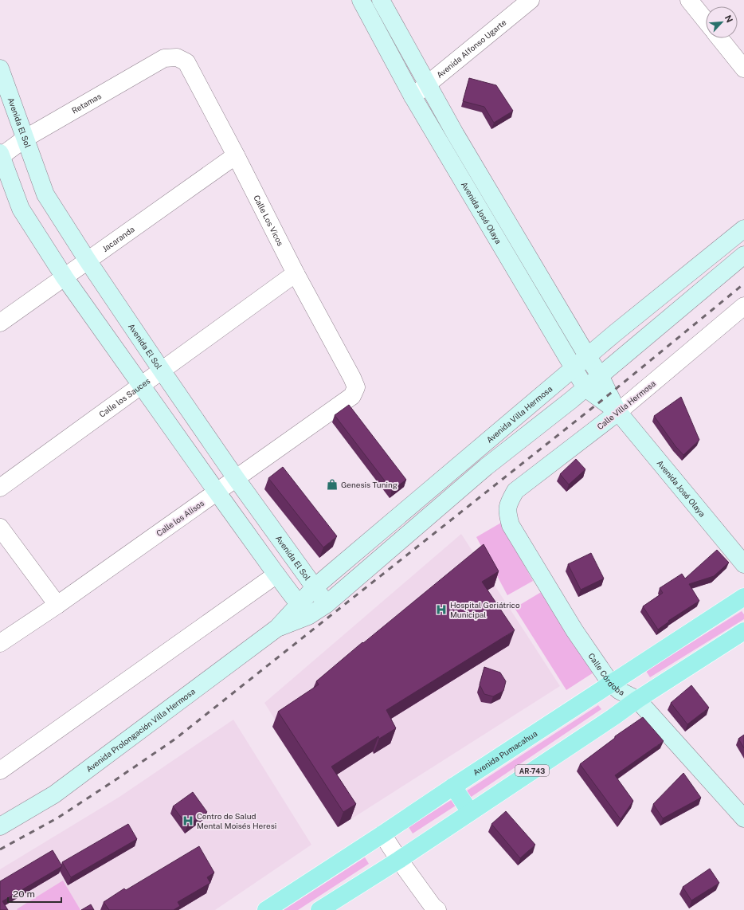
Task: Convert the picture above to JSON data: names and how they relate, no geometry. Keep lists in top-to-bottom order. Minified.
{"streets":{"main road":["Avenida El Sol","Avenida José Olaya","Calle Villa Hermosa","Avenida Villa Hermosa","Calle Córdoba","Avenida Prolongación Villa Hermosa","Avenida Pumacahua","AR-743"],"street":["Avenida Alfonso Ugarte","Retamas","Calle Los Vicos","Jacaranda","Calle los Sauces","Calle los Alisos"]},"crossings":[["Avenida Alfonso Ugarte","Avenida José Olaya"],["Retamas","Avenida El Sol"],["Retamas","Calle Los Vicos"],["Avenida El Sol","Jacaranda"],["Avenida El Sol","Calle los Sauces"],["Avenida El Sol","Avenida Villa Hermosa"],["Avenida El Sol","Calle los Alisos"],["Avenida José Olaya","Calle Villa Hermosa"],["Avenida José Olaya","Avenida Villa Hermosa"],["Calle Los Vicos","Jacaranda"],["Calle Los Vicos","Calle los Sauces"],["Calle Los Vicos","Calle los Alisos"],["Calle Villa Hermosa","Calle Córdoba"],["Avenida Villa Hermosa","Avenida Prolongación Villa Hermosa"],["Calle Córdoba","Avenida Pumacahua"],["Calle Córdoba","AR-743"]],"places":{"shop":["Genesis Tuning"],"hospital":["Hospital Geriátrico Municipal","Centro de Salud Mental Moisés Heresi"]},"scale_bar":"20 m","north":"top right"}
